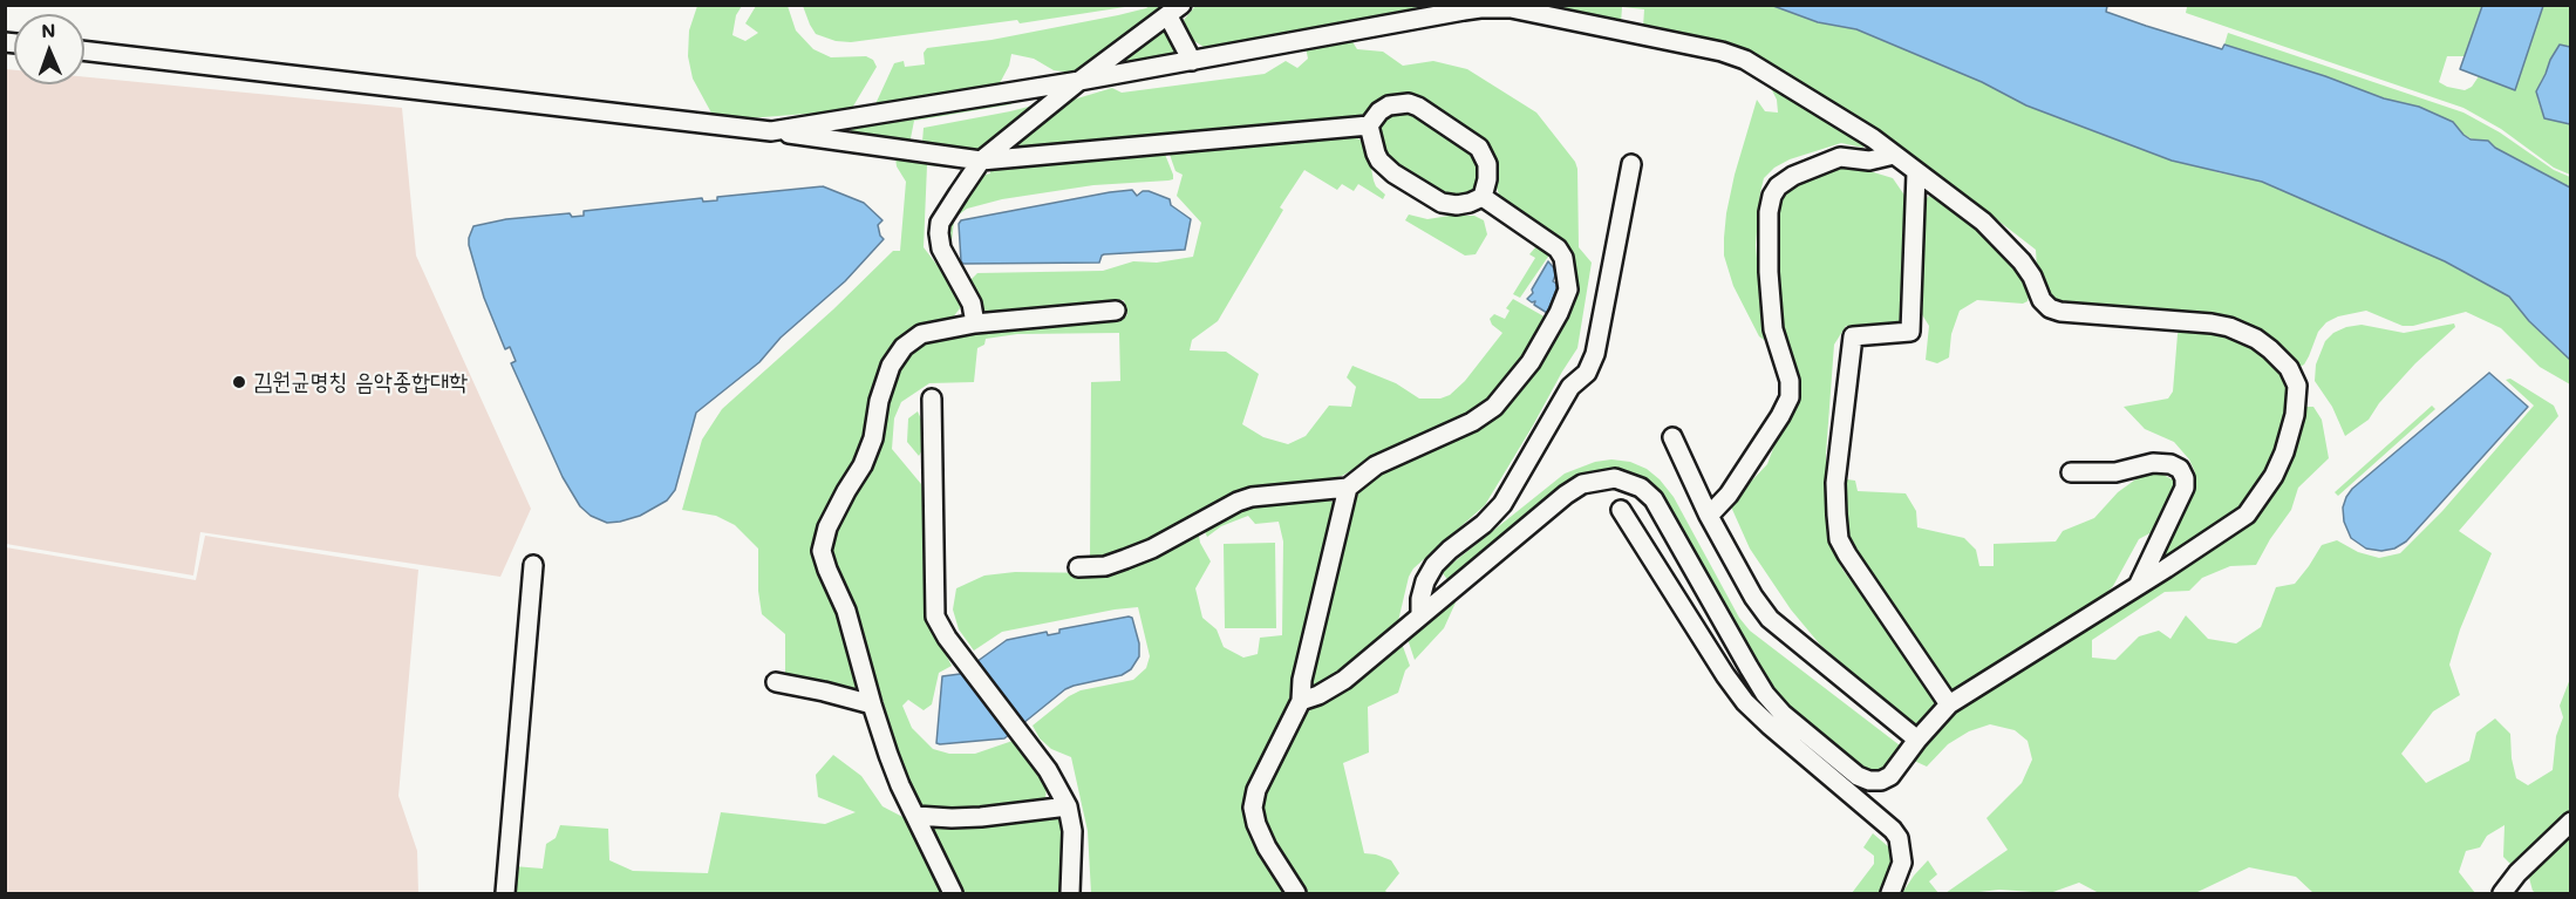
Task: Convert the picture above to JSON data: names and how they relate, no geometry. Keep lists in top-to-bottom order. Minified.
{"places":["김원균명칭 음악종합대학"],"north":"top"}
